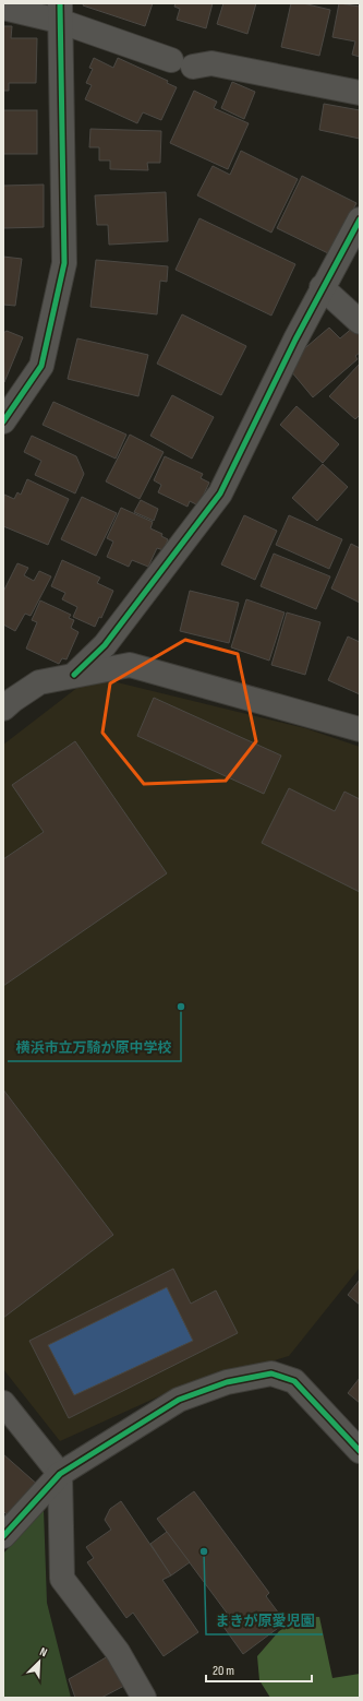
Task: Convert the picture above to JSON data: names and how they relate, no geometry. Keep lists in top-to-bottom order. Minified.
{"places":["横浜市立万騎が原中学校","まきが原愛児園"],"scale_bar":"20 m","north":"top right"}
